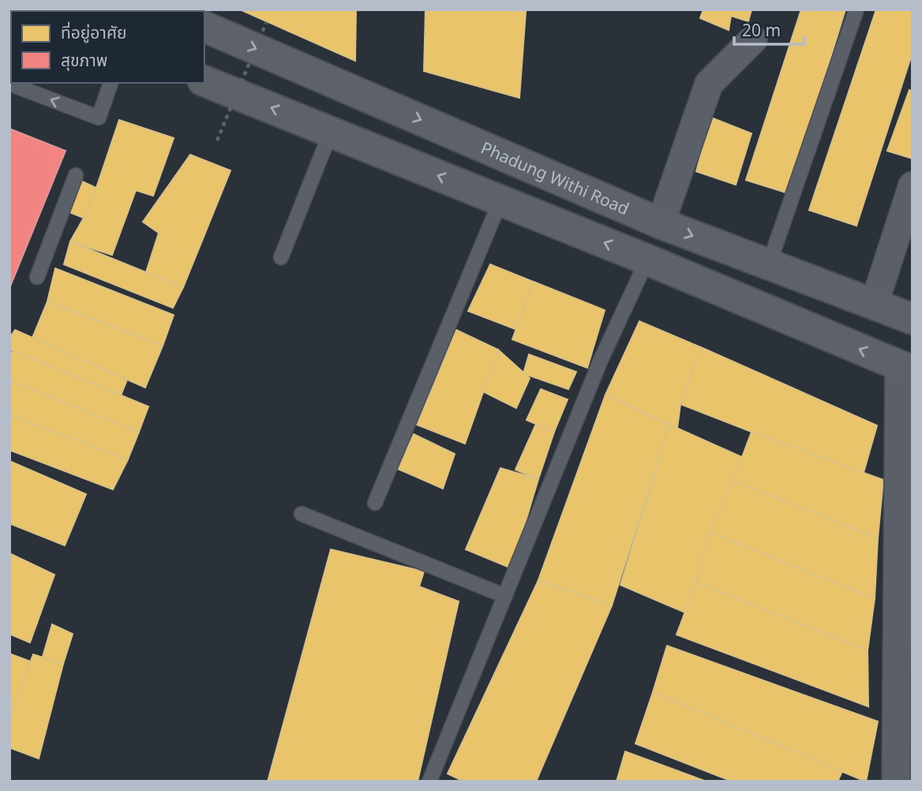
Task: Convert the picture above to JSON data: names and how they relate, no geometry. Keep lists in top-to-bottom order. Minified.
{"streets":{"main road":["Phadung Withi Road"]},"legend":["ที่อยู่อาศัย","สุขภาพ"],"scale_bar":"20 m"}
